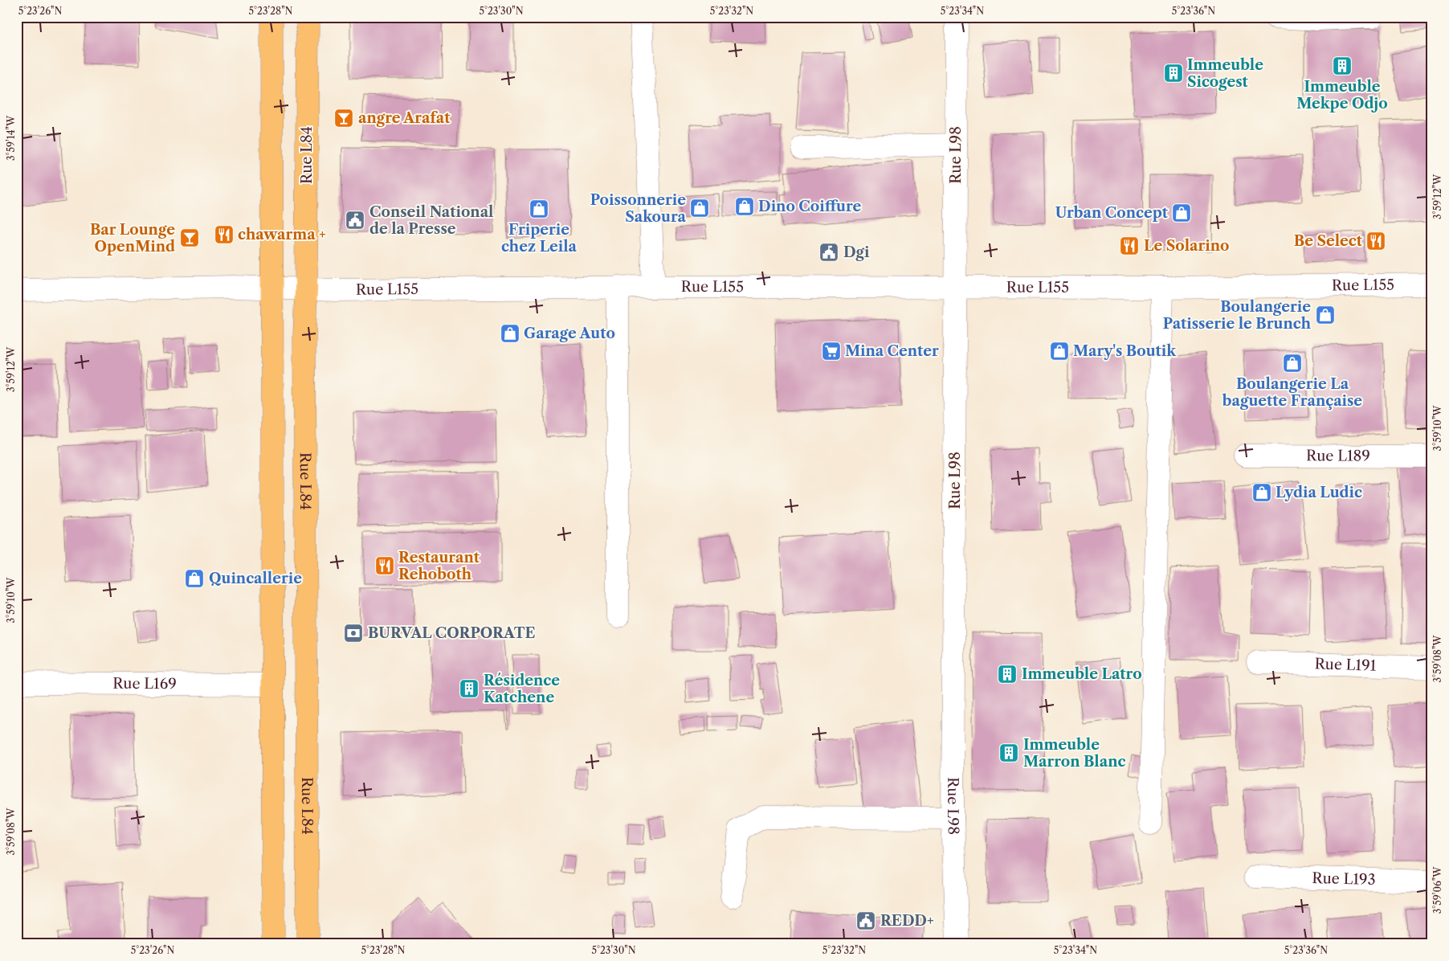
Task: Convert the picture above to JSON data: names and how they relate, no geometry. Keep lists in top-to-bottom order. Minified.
{"streets":{"main road":["Rue L84"],"street":["Rue L98","Rue L155","Rue L189","Rue L191","Rue L169","Rue L193"]},"crossings":[["Rue L84","Rue L155"],["Rue L98","Rue L155"]],"places":{"building":["Immeuble Mekpe Odjo","Immeuble Sicogest","Immeuble Latro","Résidence Katchene","Immeuble Marron Blanc"],"bar":["angre Arafat","Bar Lounge OpenMind"],"shop":["Dino Coiffure","Poissonnerie Sakoura","Friperie chez Leila","Urban Concept","Boulangerie Patisserie le Brunch","Garage Auto","Mary's Boutik","Boulangerie La baguette Française","Lydia Ludic","Quincallerie"],"public building":["Conseil National de la Presse","Dgi","REDD+"],"restaurant":["chawarma +","Be Select","Le Solarino","Restaurant Rehoboth"],"supermarket":["Mina Center"],"bank":["BURVAL CORPORATE"]},"coordinates":["5°23'26\"N","5°23'28\"N","5°23'30\"N","5°23'32\"N","5°23'34\"N","5°23'36\"N","3°59'14\"W","3°59'12\"W","3°59'10\"W","3°59'08\"W","3°59'06\"W"]}
